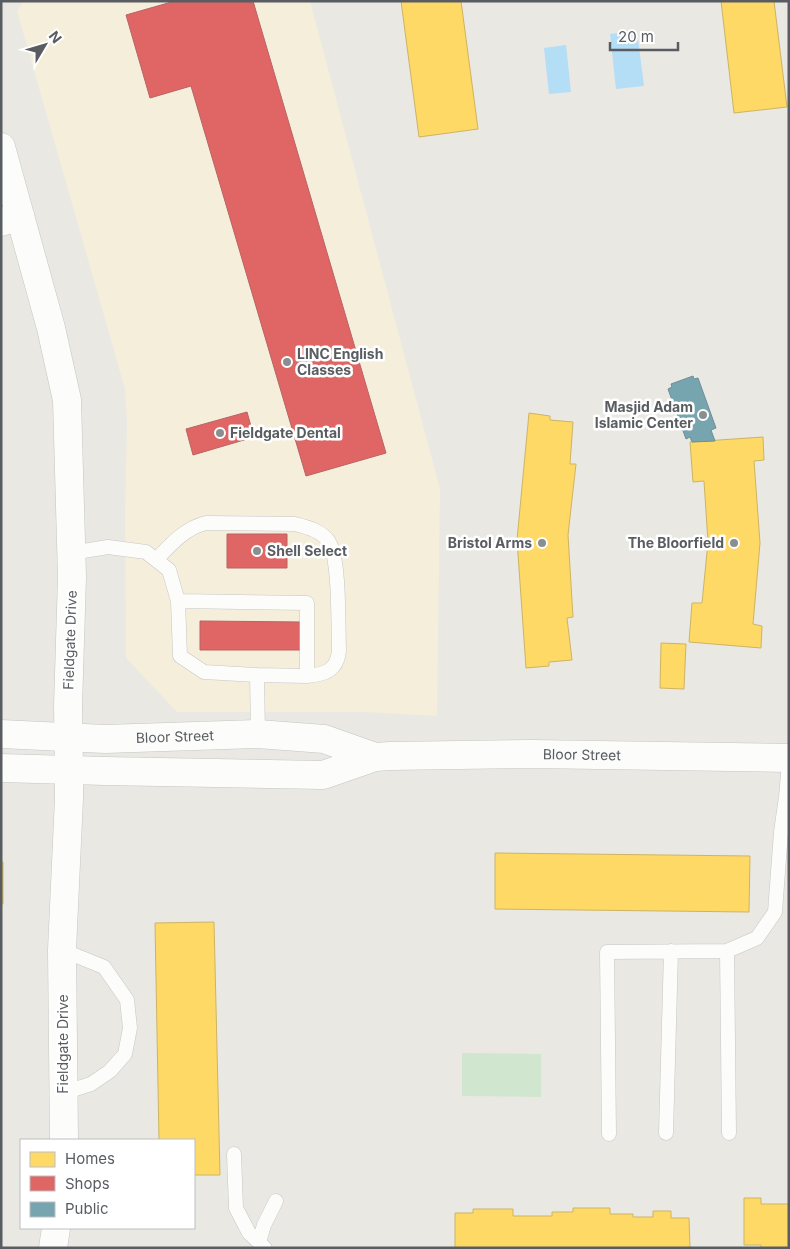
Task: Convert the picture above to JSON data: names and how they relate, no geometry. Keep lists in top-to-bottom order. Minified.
{"streets":{"main road":["Fieldgate Drive","Bloor Street"]},"crossings":[["Fieldgate Drive","Bloor Street"]],"places":["LINC English Classes","Masjid Adam Islamic Center","Fieldgate Dental","Bristol Arms","The Bloorfield","Shell Select"],"legend":["Homes","Shops","Public"],"scale_bar":"20 m","north":"top right"}
